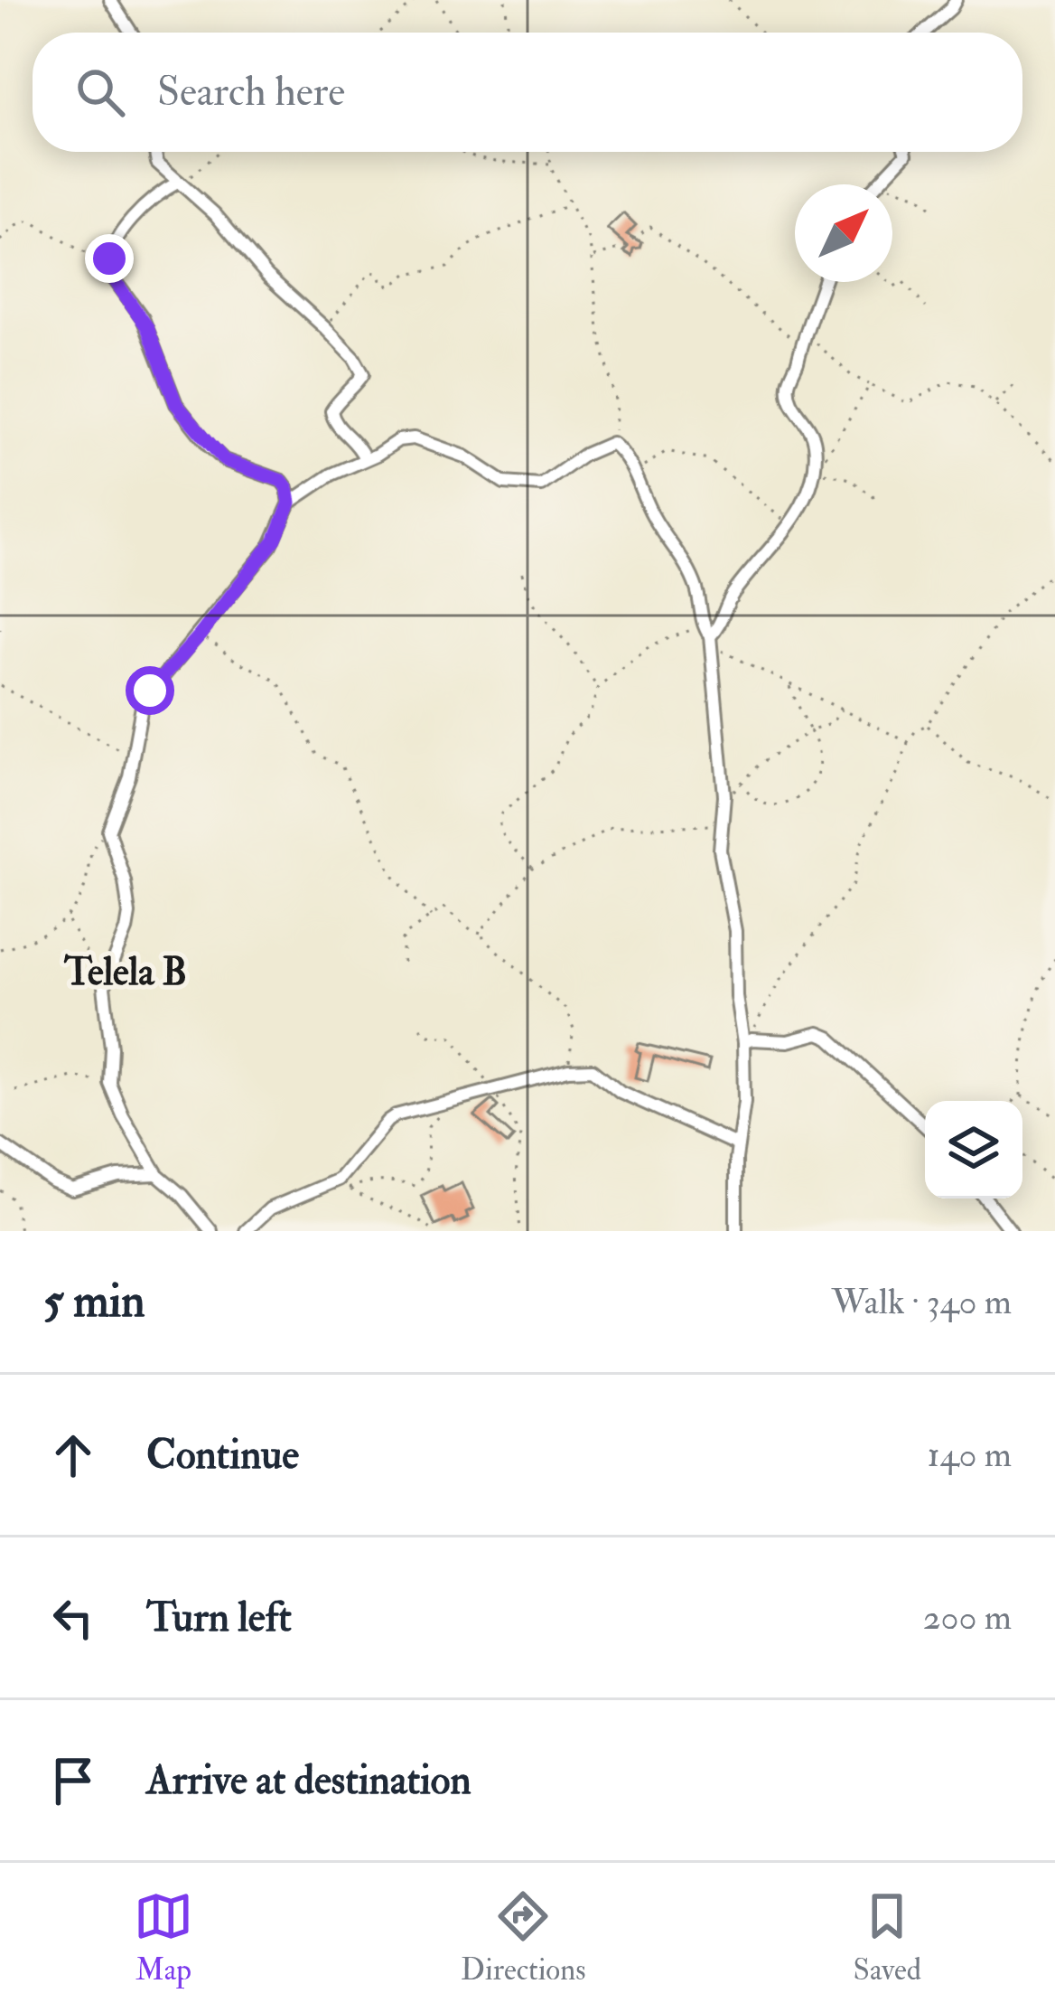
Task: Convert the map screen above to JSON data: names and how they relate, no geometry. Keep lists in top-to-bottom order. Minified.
{"districts":["Telela B"],"north":"top right","page":{"search":"Search here","heading":["5 min","Walk · 340 m"],"list":[["Continue","140 m"],["Turn left","200 m"],"Arrive at destination"],"nav":["Map","Directions","Saved"]}}
